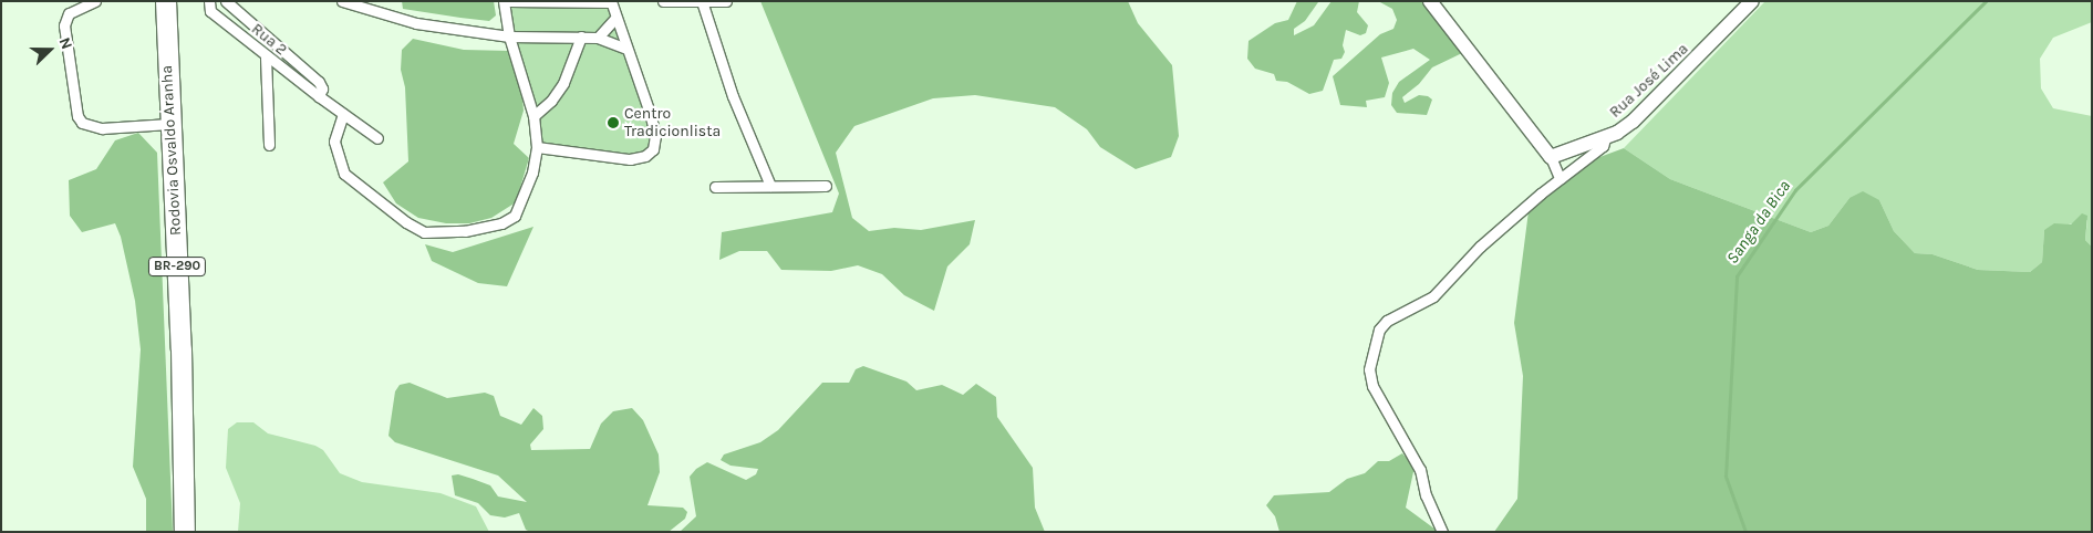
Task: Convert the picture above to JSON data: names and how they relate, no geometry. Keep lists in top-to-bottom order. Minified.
{"streets":{"highway":["Rodovia Osvaldo Aranha","BR-290"],"street":["Rua 2","Rua José Lima"]},"water":["Sanga da Bica"],"places":["Centro Tradicionlista"],"north":"right"}
